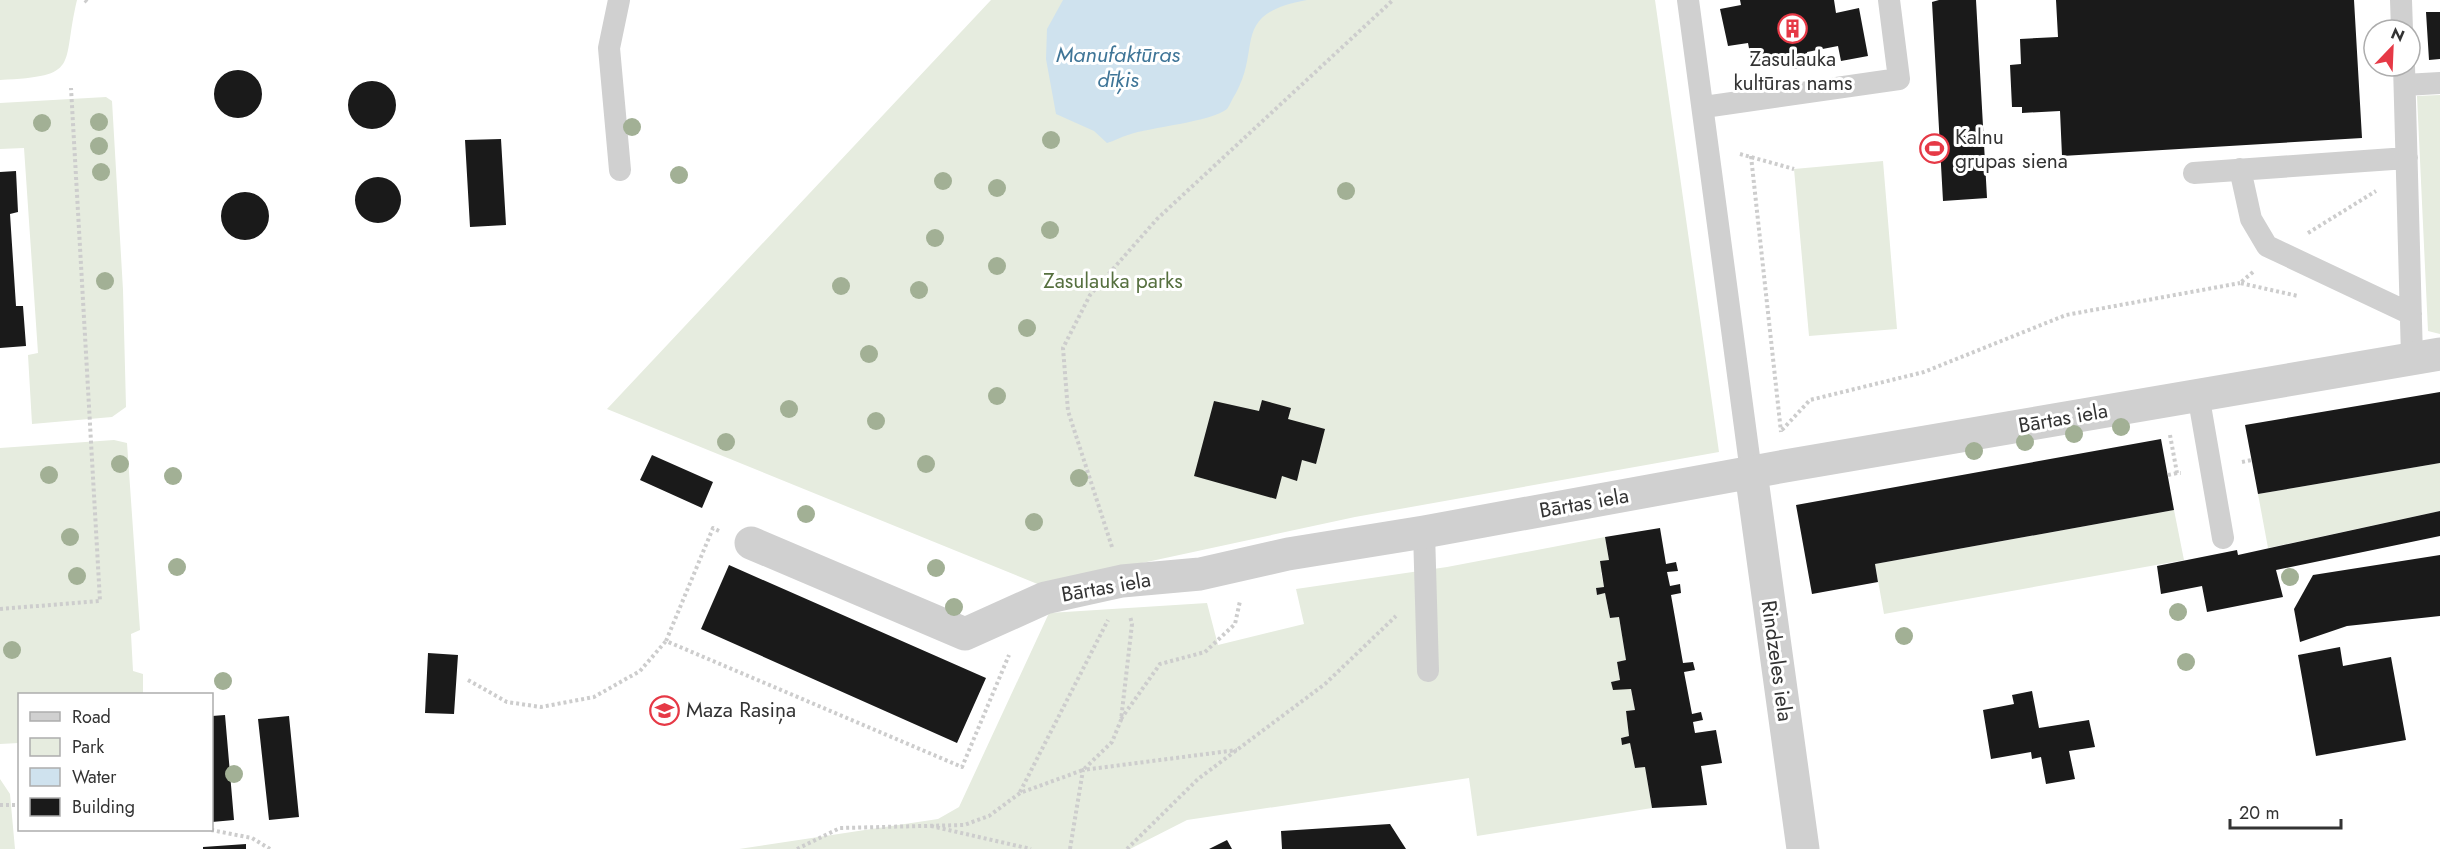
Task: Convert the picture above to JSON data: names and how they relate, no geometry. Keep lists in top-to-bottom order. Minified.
{"streets":{"street":["Bārtas iela","Rindzeles iela"]},"crossings":[["Bārtas iela","Rindzeles iela"]],"water":["Manufaktūras dīķis"],"parks":["Zasulauka parks"],"places":{"building":["Zasulauka kultūras nams"],"sports":["Kalnu grupas siena"],"school or university":["Maza Rasiņa"]},"legend":["Road","Park","Water","Building"],"scale_bar":"20 m","north":"top right"}
